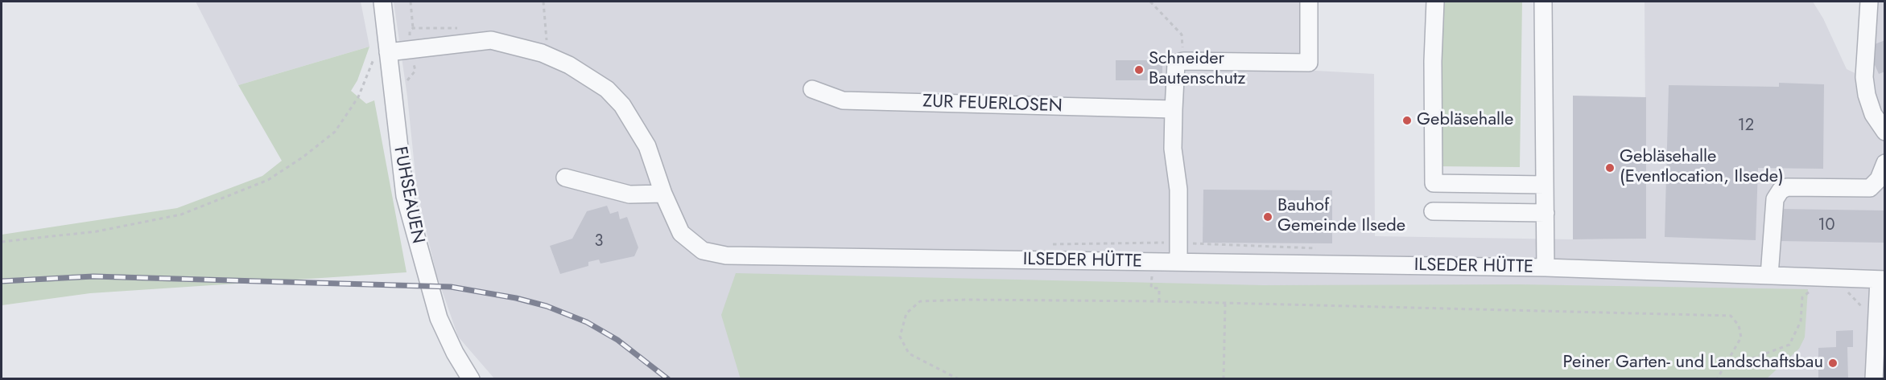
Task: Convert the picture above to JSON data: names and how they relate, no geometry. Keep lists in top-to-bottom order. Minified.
{"streets":{"street":["ZUR FEUERLOSEN","FUHSEAUEN","ILSEDER HÜTTE"]},"crossings":[["FUHSEAUEN","ILSEDER HÜTTE"]],"places":["Schneider Bautenschutz","Gebläsehalle","Gebläsehalle (Eventlocation, Ilsede)","Bauhof Gemeinde Ilsede","Peiner Garten- und Landschaftsbau"],"house_numbers":["12","10","3"]}
